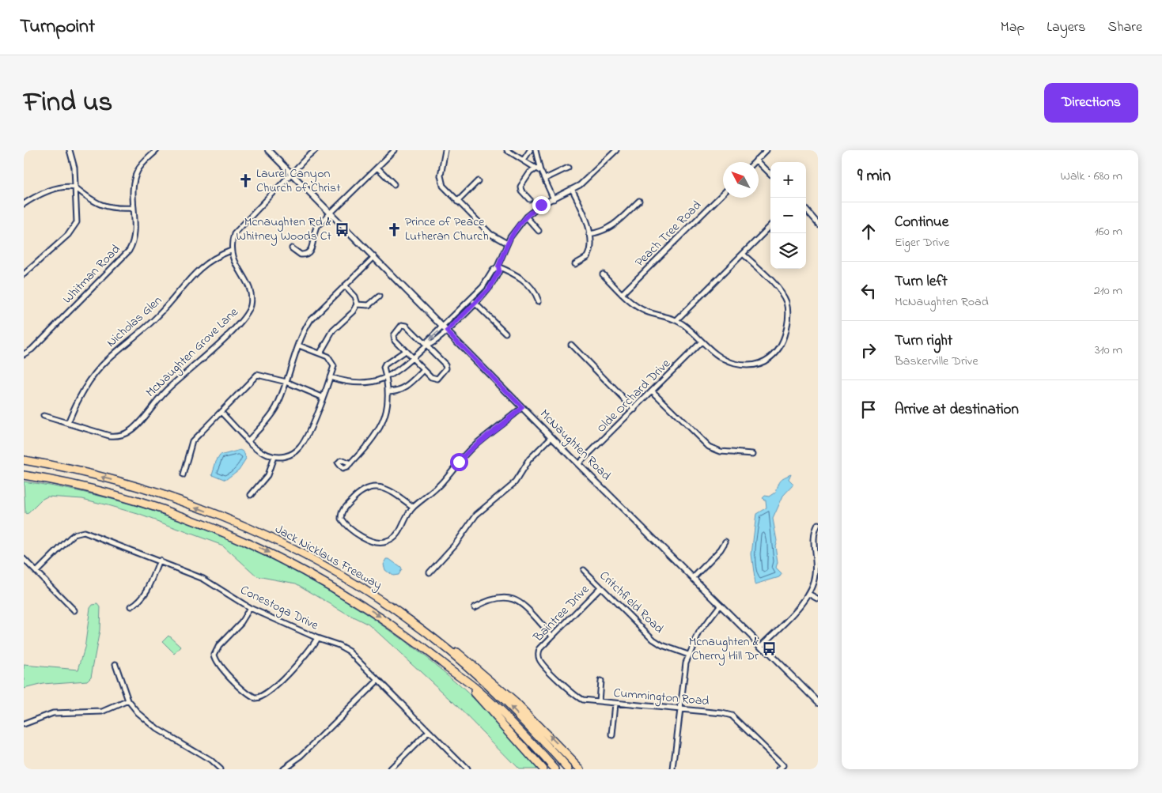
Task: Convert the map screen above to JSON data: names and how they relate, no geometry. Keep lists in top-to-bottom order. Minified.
{"streets":{"highway":["Jack Nicklaus Freeway"],"street":["Peach Tree Road","Whitman Road","Nicholas Glen","McNaughten Grove Lane","Olde Orchard Drive","McNaughten Road","Critchfield Road","Conestoga Drive","Baintree Drive","Cummington Road"]},"crossings":[["Nicholas Glen","McNaughten Grove Lane"],["Olde Orchard Drive","McNaughten Road"],["Critchfield Road","Baintree Drive"],["Baintree Drive","Cummington Road"]],"places":{"church":["Laurel Canyon Church of Christ","Prince of Peace Lutheran Church"],"bus stop":["Mcnaughten Rd & Whitney Woods Ct","Mcnaughten & Cherry Hill Dr"]},"north":"top left","page":{"header":"Turnpoint","nav":["Map","Layers","Share"],"title":"Find us","buttons":"Directions","heading":["9 min","Walk · 680 m"],"map_buttons":["+","−"],"list":[["Continue","Eiger Drive","160 m"],["Turn left","McNaughten Road","210 m"],["Turn right","Baskerville Drive","310 m"],"Arrive at destination"]}}
